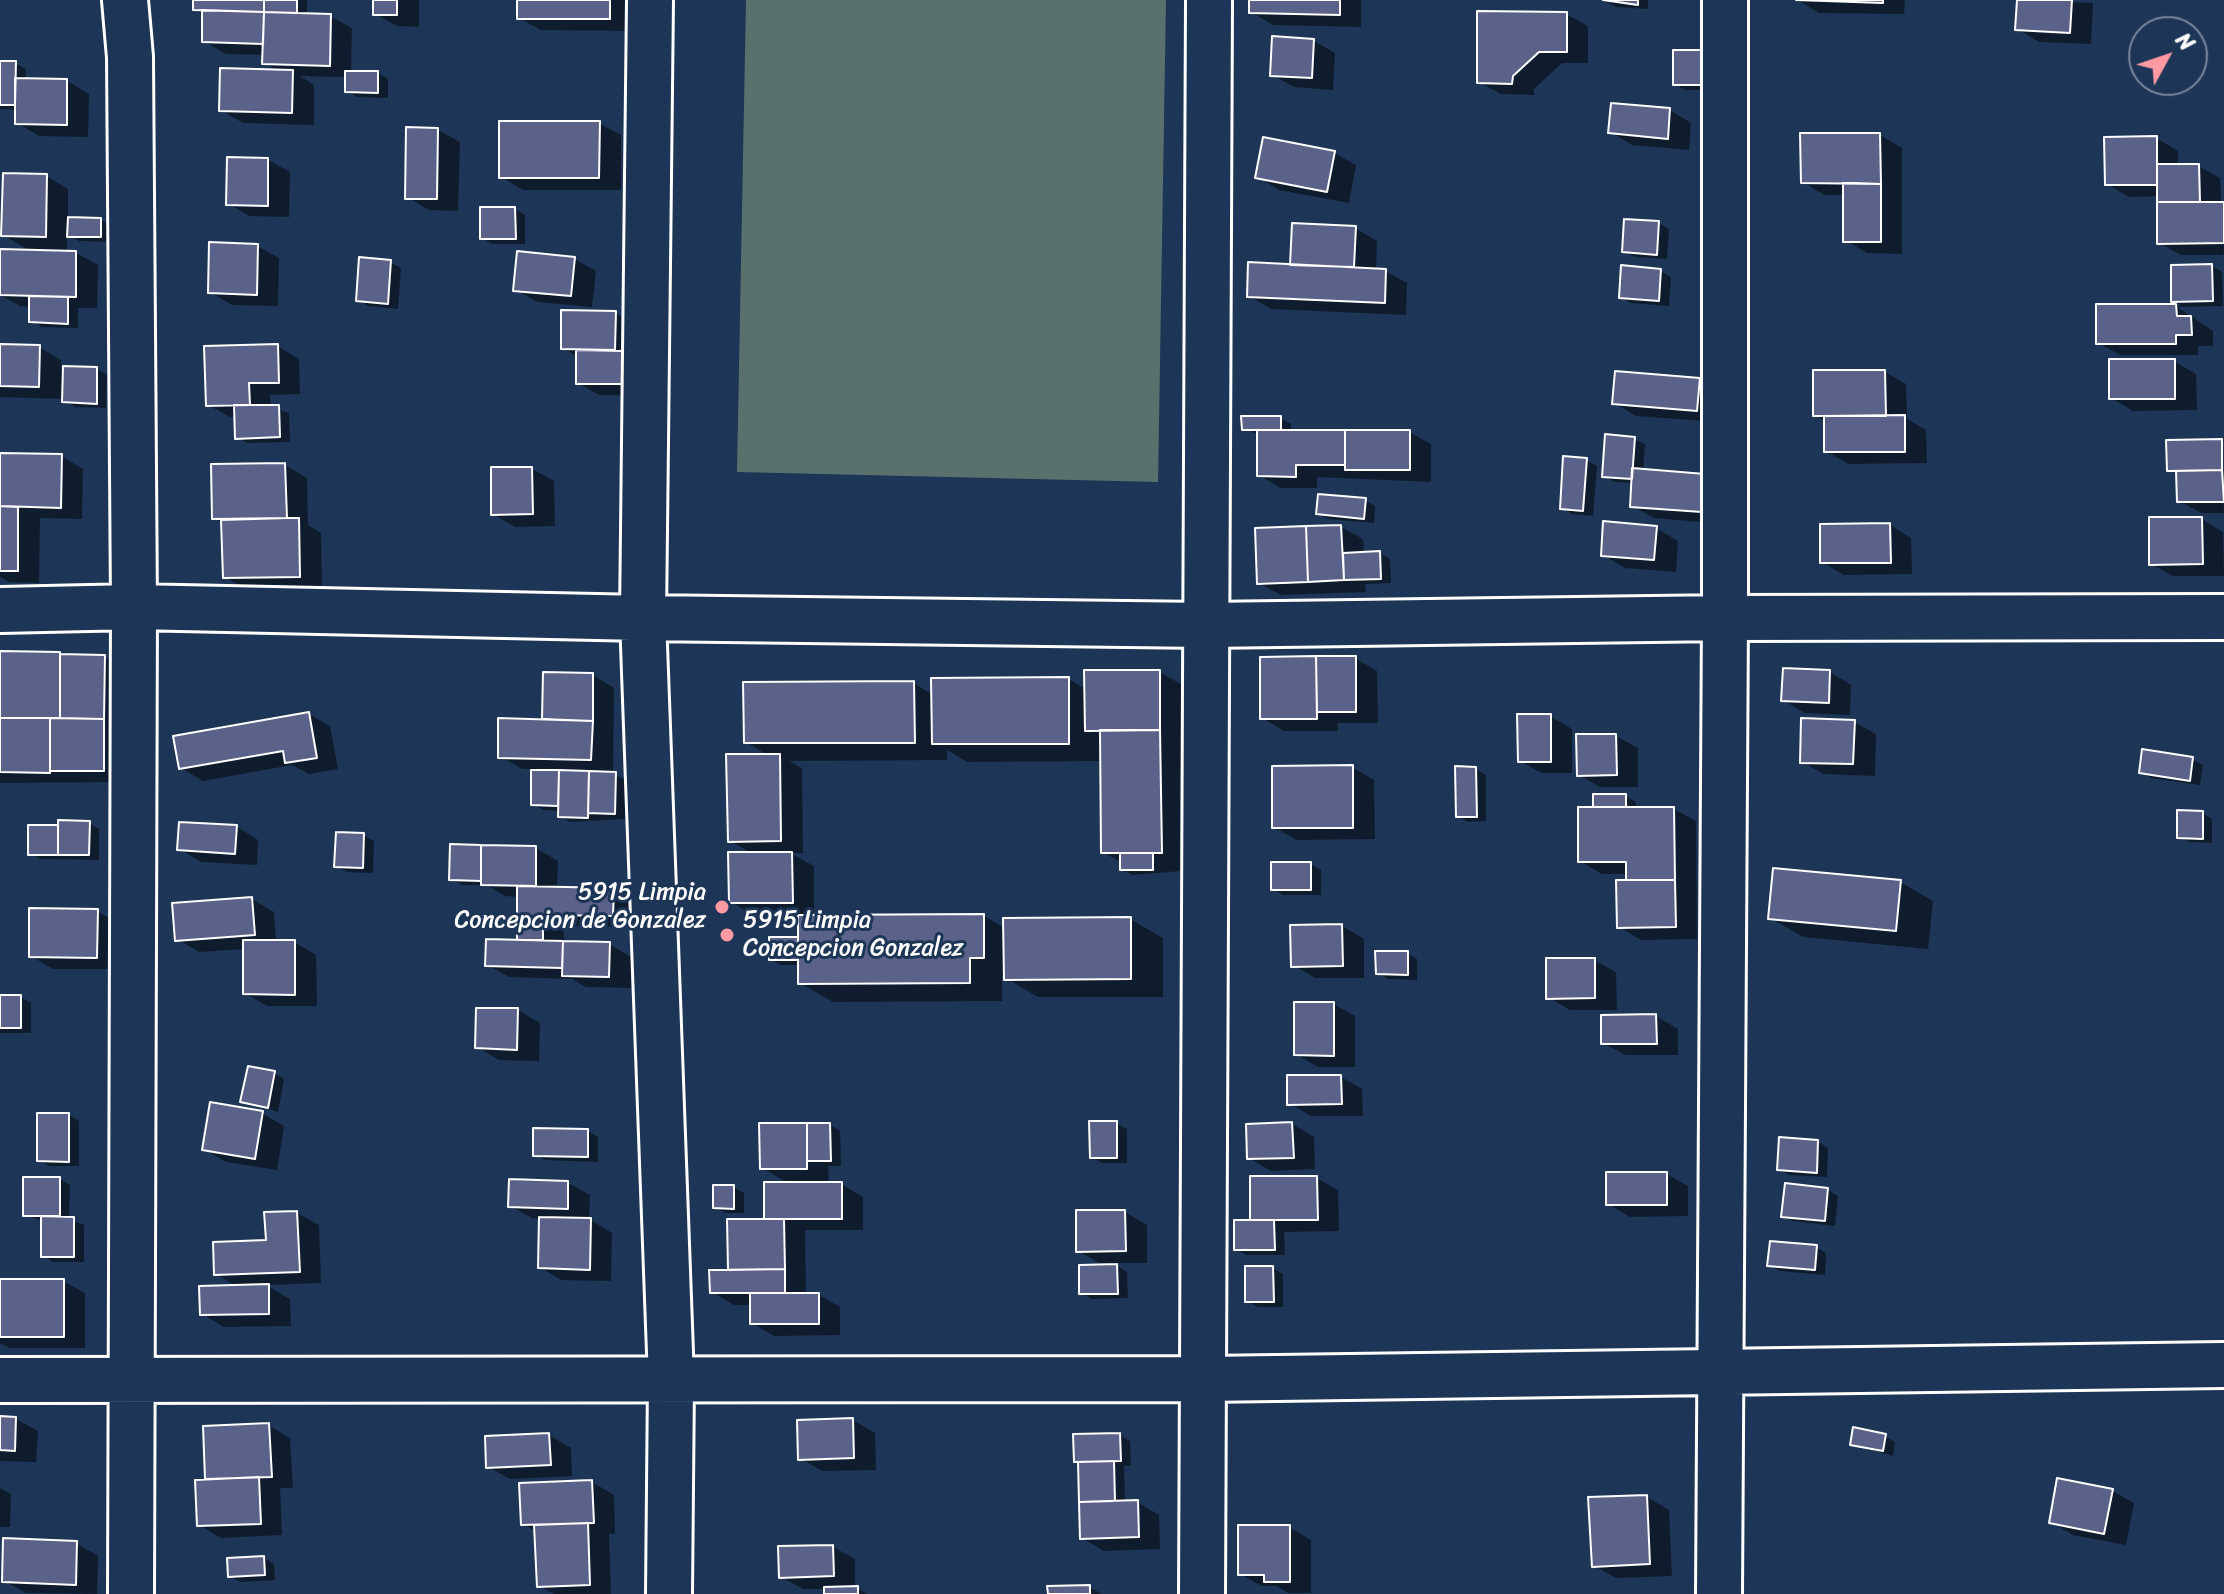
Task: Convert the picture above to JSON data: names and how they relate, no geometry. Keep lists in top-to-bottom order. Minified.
{"places":["5915 Limpia Concepcion de Gonzalez","5915 Limpia Concepcion Gonzalez"],"north":"top right"}
